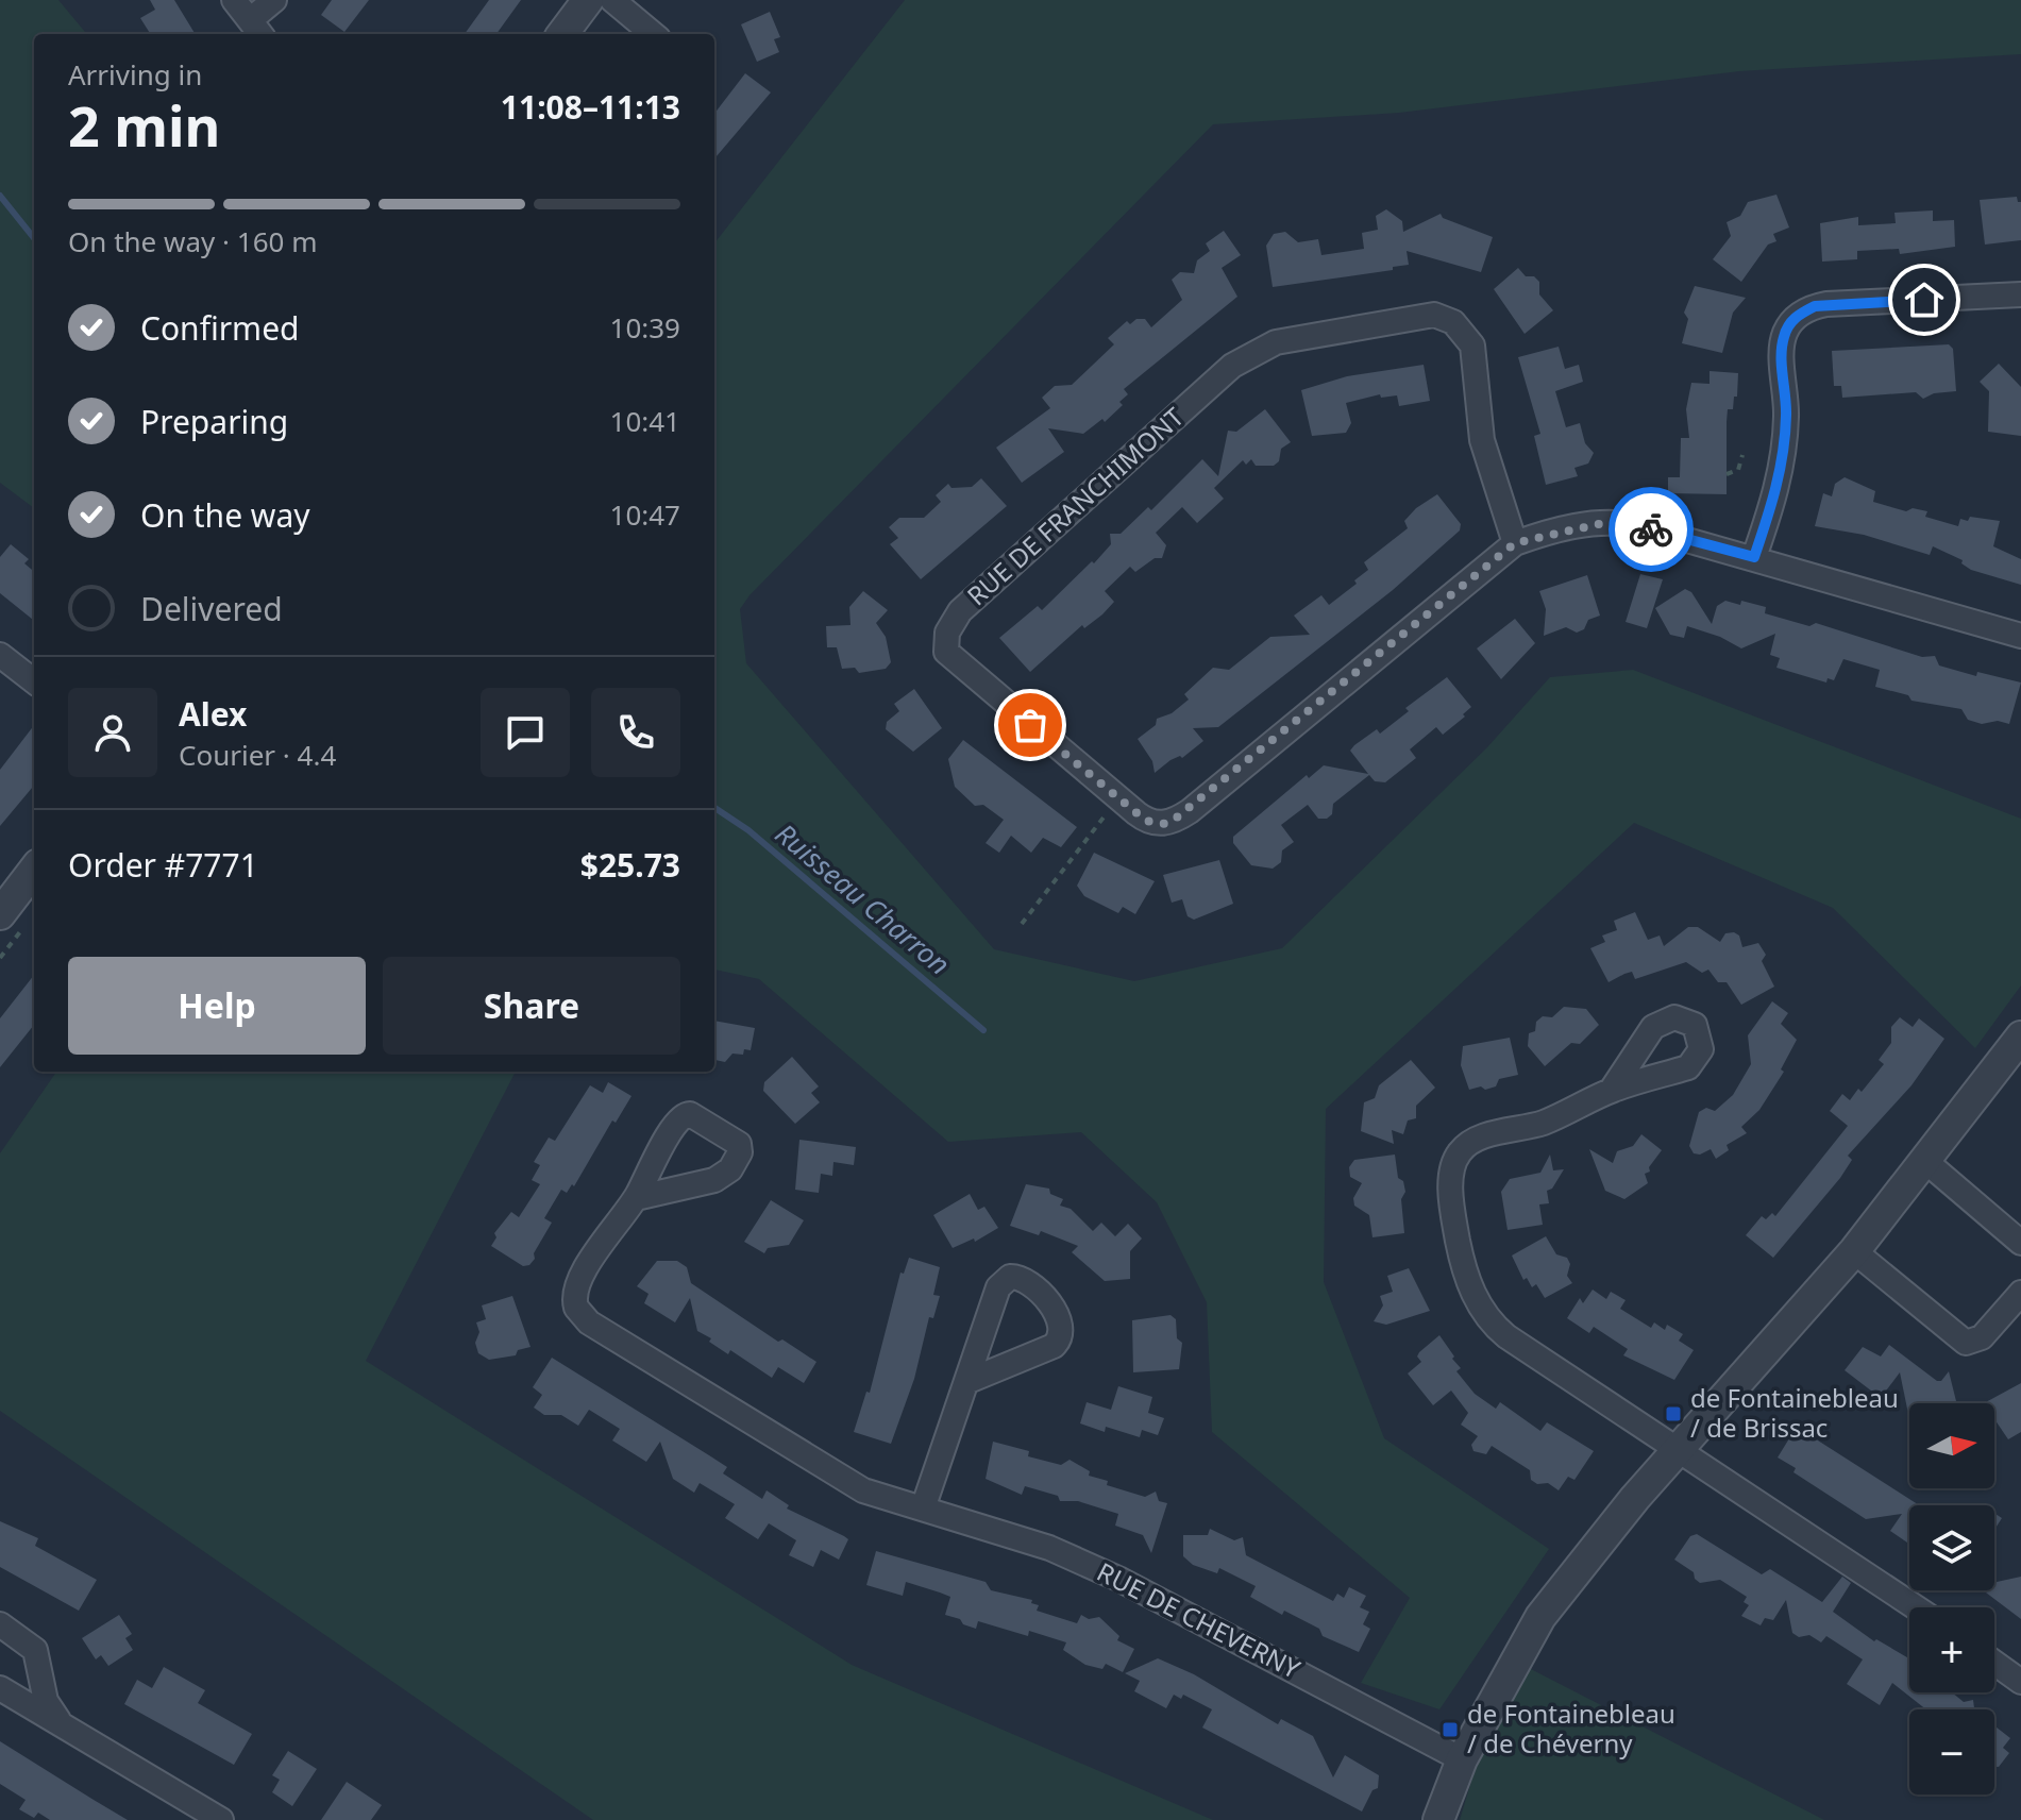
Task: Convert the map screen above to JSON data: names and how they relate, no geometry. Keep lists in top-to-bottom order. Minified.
{"streets":{"street":["RUE DE FRANCHIMONT","RUE DE CHEVERNY"]},"water":["Ruisseau Charron"],"places":{"transit":["de Fontainebleau / de Brissac","de Fontainebleau / de Chéverny"]},"north":"right","page":{"heading":["2 min","Arriving in","11:08–11:13"],"panel":["Alex","Courier · 4.4","Order #7771","$25.73"],"bar":"On the way · 160 m","list":[["Confirmed","10:39"],["Preparing","10:41"],["On the way","10:47"],"Delivered"],"buttons":["Help","Share"],"map_buttons":["+","−"]}}
